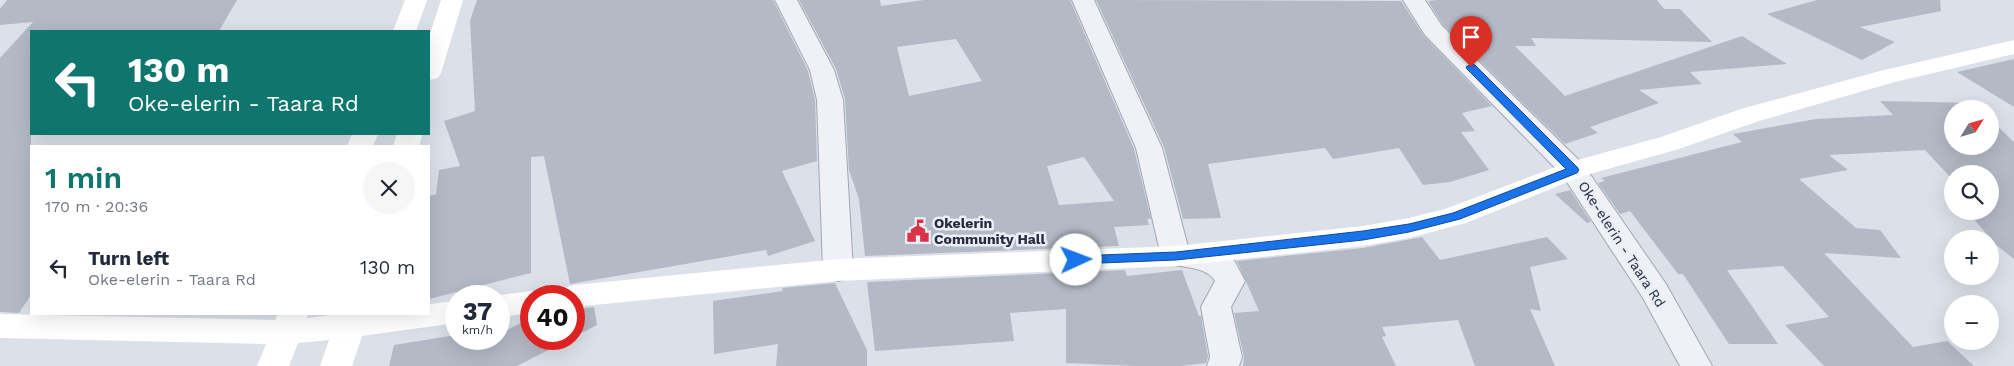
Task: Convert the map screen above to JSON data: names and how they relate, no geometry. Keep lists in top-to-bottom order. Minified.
{"streets":{"street":["Oke-elerin - Taara Rd"]},"places":{"public building":["Okelerin Community Hall"]},"north":"top right","page":{"turn":["130 m","Oke-elerin - Taara Rd"],"map_buttons":["+","−"],"heading":["1 min","170 m · 20:36"],"list":[{"name":"Turn left","note":"Oke-elerin - Taara Rd","value":"130 m"}],"speed":"37 km/h","limit":"40"}}
